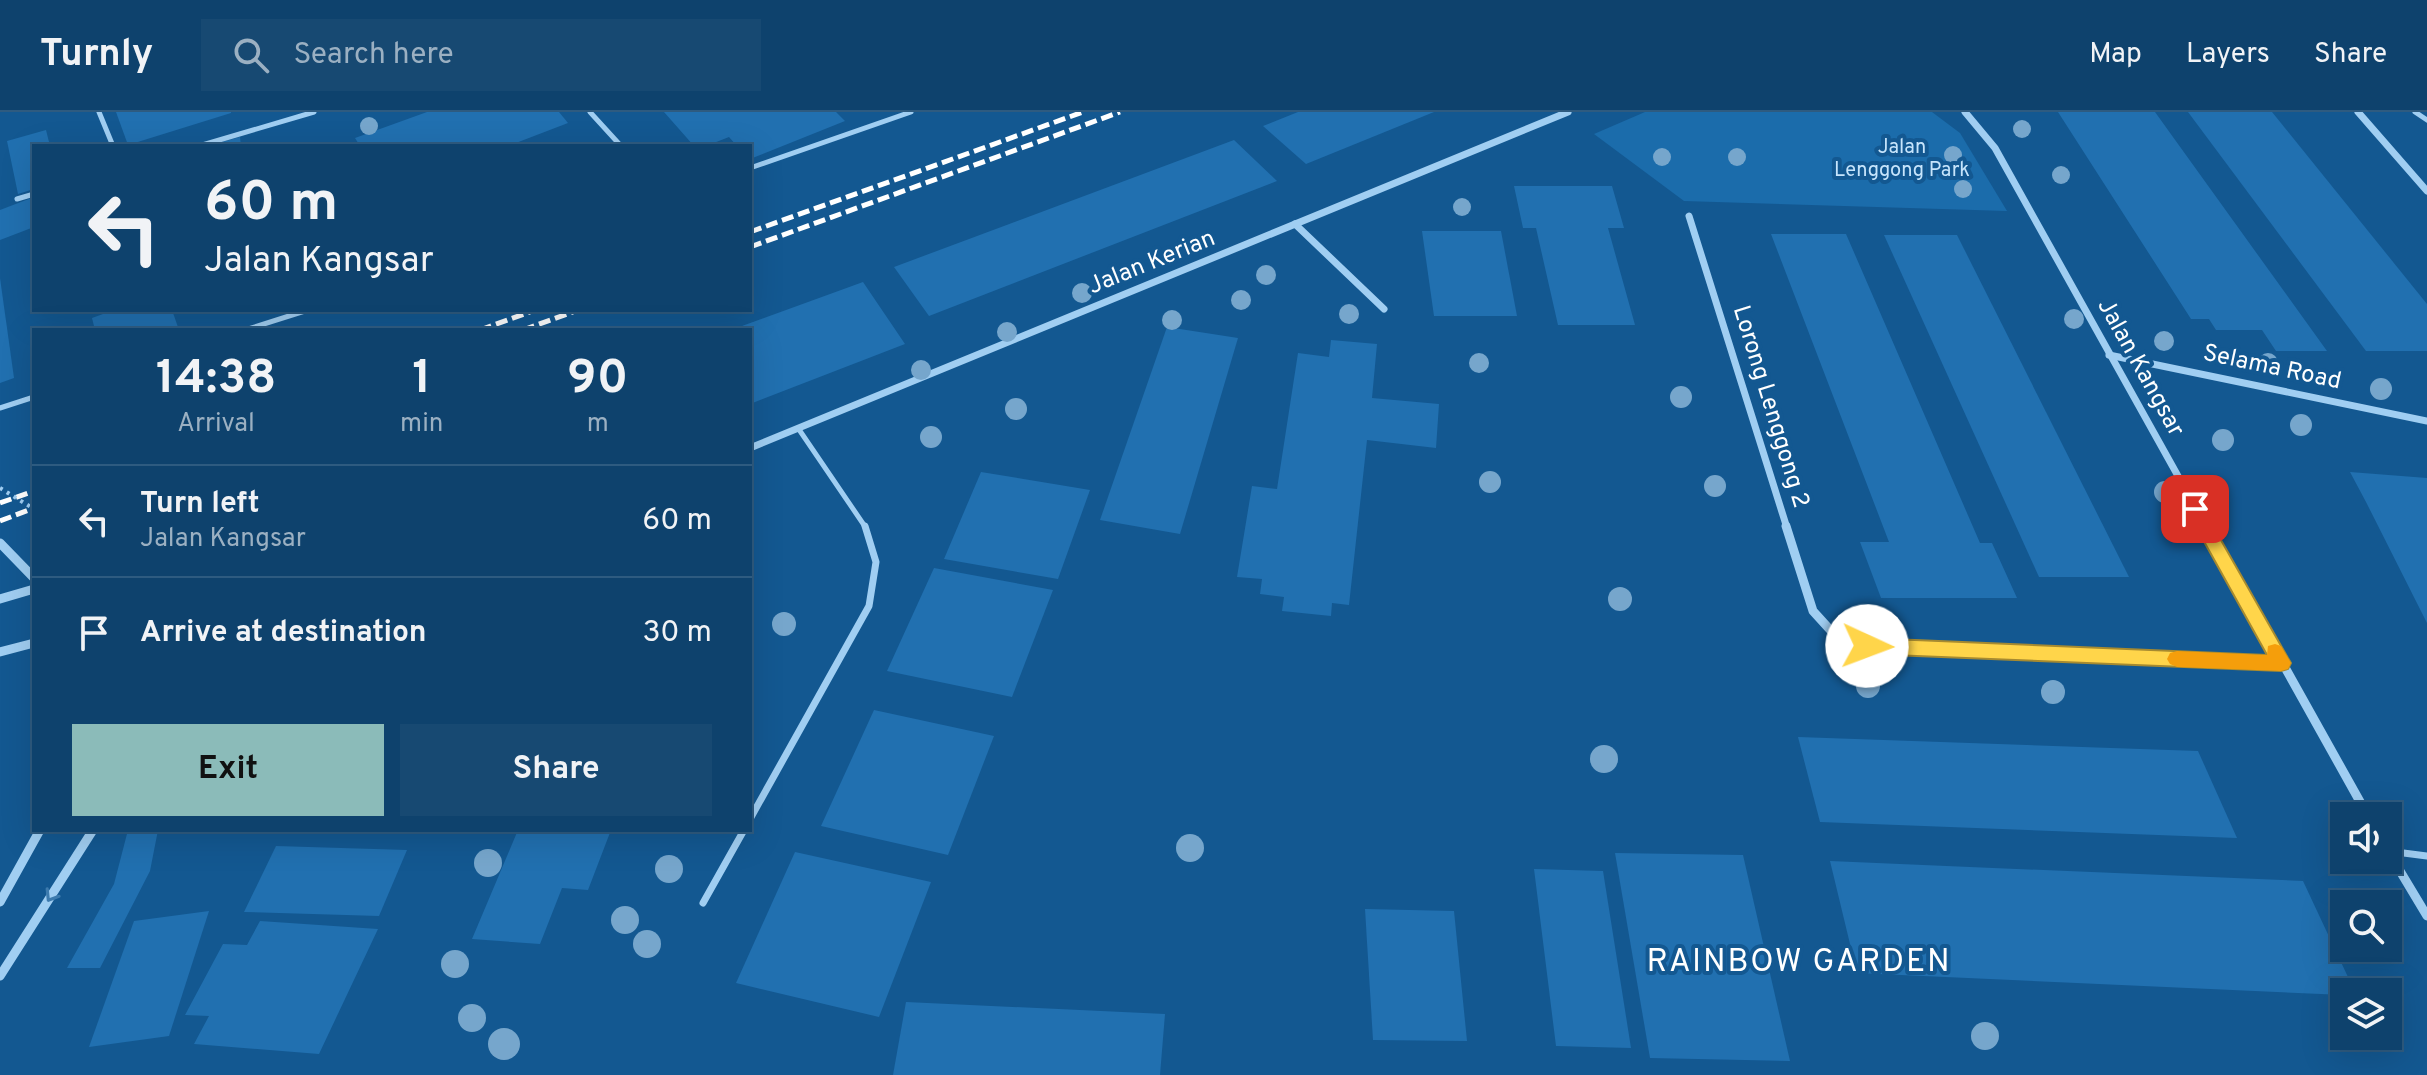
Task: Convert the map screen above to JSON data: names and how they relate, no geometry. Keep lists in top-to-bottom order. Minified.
{"streets":{"street":["Jalan Kerian","Jalan Kangsar","Selama Road","Lorong Lenggong 2"]},"crossings":[["Jalan Kangsar","Selama Road"],["Jalan Kangsar","Lorong Lenggong 2"]],"districts":["RAINBOW GARDEN"],"parks":["Jalan Lenggong Park"],"page":{"header":"Turnly","search":"Search here","nav":["Map","Layers","Share"],"turn":["60 m","Jalan Kangsar"],"eta":["14:38","Arrival","1","min","90","m"],"list":[{"name":"Turn left","note":"Jalan Kangsar","value":"60 m"},{"name":"Arrive at destination","value":"30 m"}],"buttons":["Exit","Share"]}}
